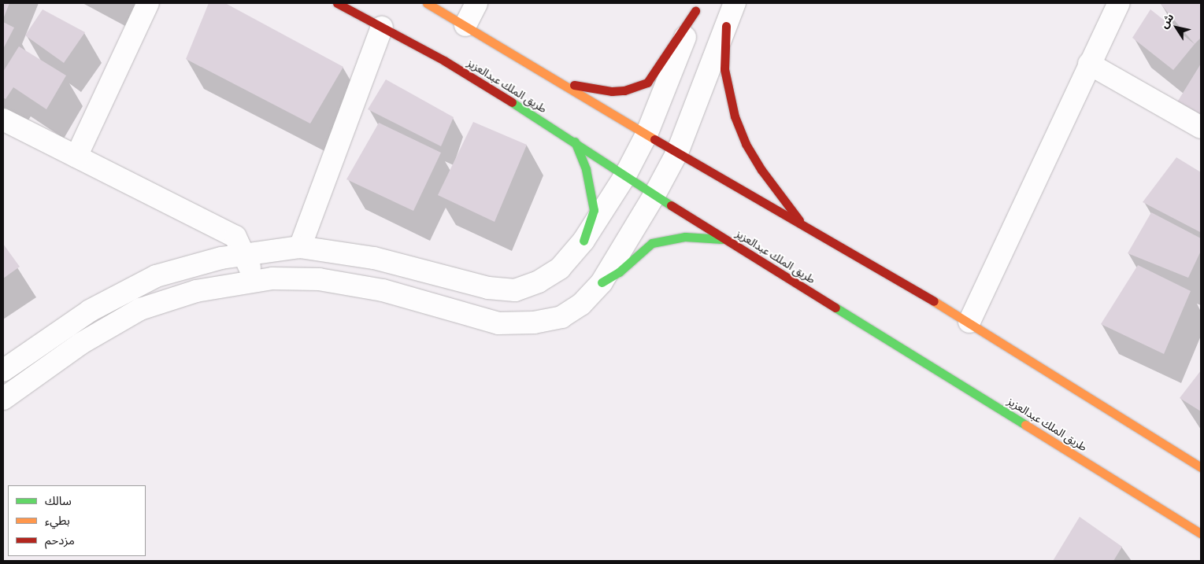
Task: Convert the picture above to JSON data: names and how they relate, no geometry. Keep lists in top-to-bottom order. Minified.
{"streets":{"main road":["طريق الملك عبدالعزيز"]},"legend":["سالك","بطيء","مزدحم"],"north":"top left"}
